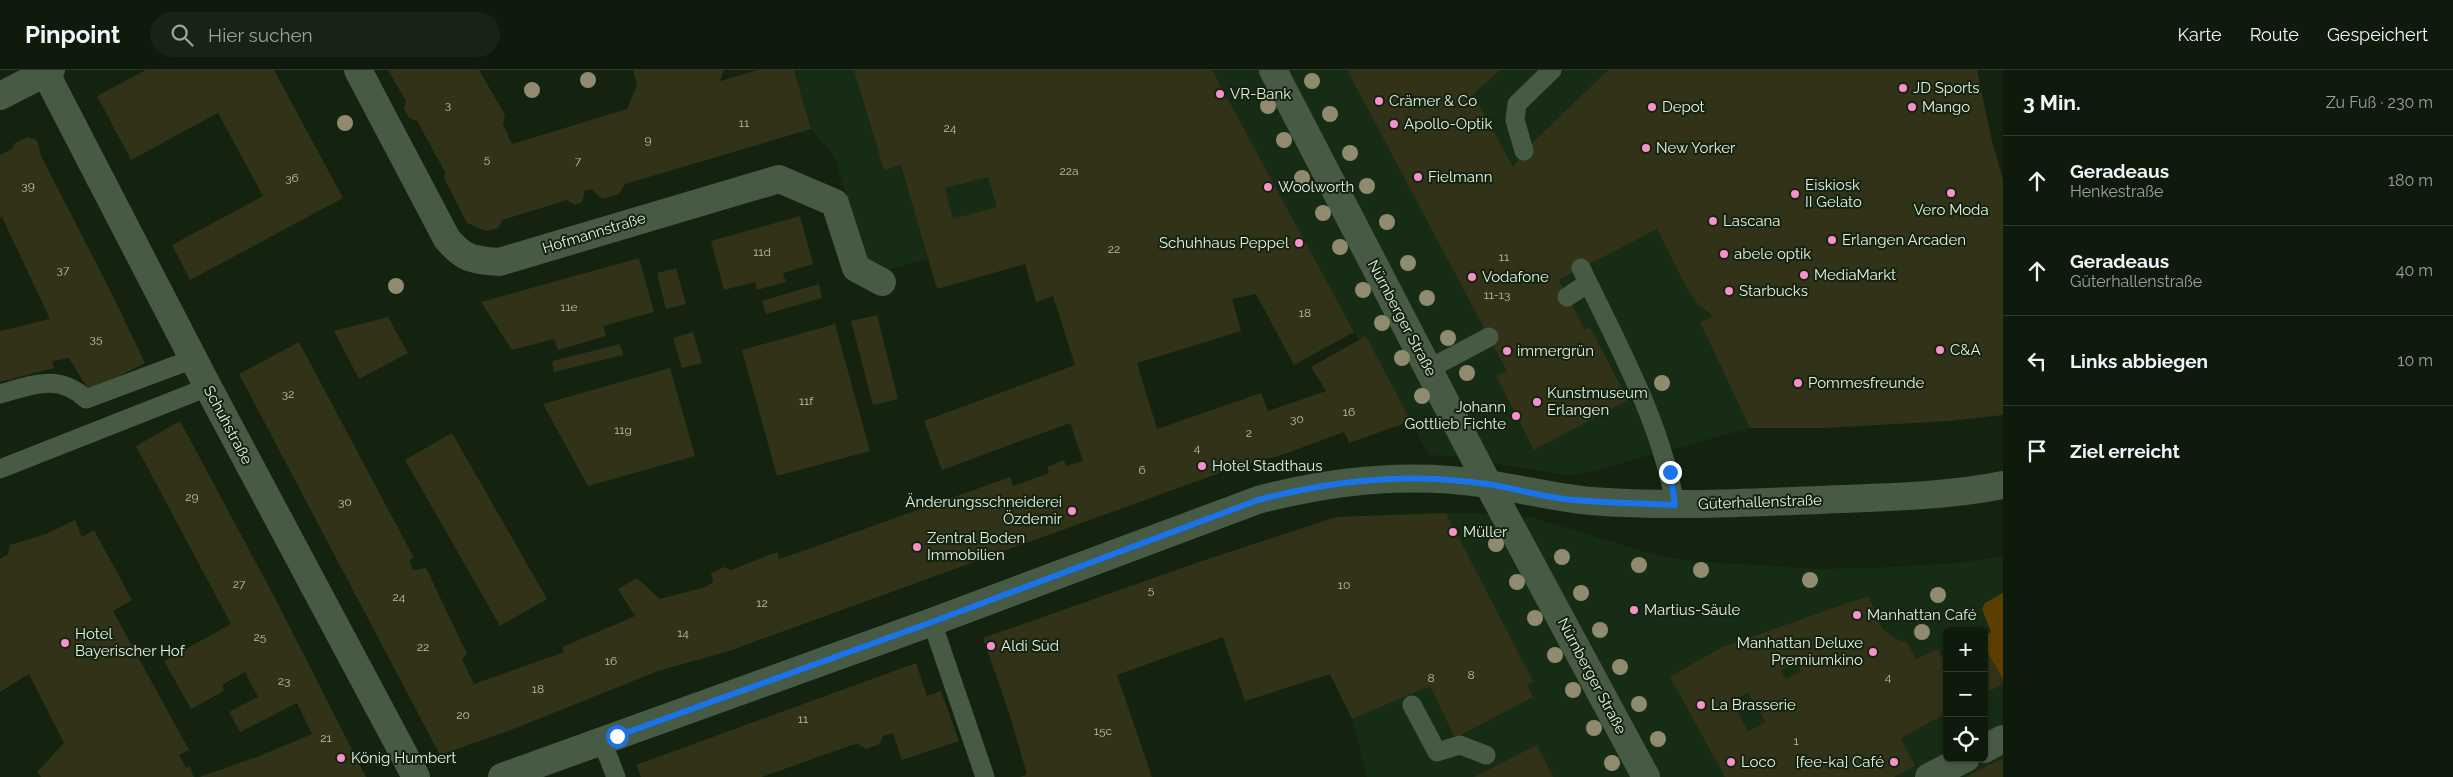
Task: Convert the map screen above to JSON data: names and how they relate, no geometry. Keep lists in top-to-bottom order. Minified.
{"streets":{"street":["Hofmannstraße","Nürnberger Straße","Schuhstraße","Güterhallenstraße"]},"crossings":[["Nürnberger Straße","Güterhallenstraße"]],"places":["JD Sports","VR-Bank","Crämer & Co","Depot","Mango","Apollo-Optik","New Yorker","Fielmann","Woolworth","Vero Moda","Eiskiosk II Gelato","Lascana","Erlangen Arcaden","Schuhhaus Peppel","abele optik","MediaMarkt","Vodafone","Starbucks","C&A","immergrün","Pommesfreunde","Kunstmuseum Erlangen","Johann Gottlieb Fichte","Hotel Stadthaus","Änderungsschneiderei Özdemir","Müller","Zentral Boden Immobilien","Martius-Säule","Manhattan Café","Hotel Bayerischer Hof","Aldi Süd","Manhattan Deluxe Premiumkino","La Brasserie","König Humbert","Loco","[fee-ka] Café"],"house_numbers":["3","11","24","9","5","7","22a","36","39","22","11d","11","37","11-13","11e","18","35","32","11f","16","30","11g","2","4","6","29","30","27","10","5","24","12","14","25","22","16","8","4","8","23","18","20","11","15c","21","1"],"page":{"header":"Pinpoint","search":"Hier suchen","nav":["Karte","Route","Gespeichert"],"heading":["3 Min.","Zu Fuß · 230 m"],"list":[["Geradeaus","Henkestraße","180 m"],["Geradeaus","Güterhallenstraße","40 m"],["Links abbiegen","10 m"],"Ziel erreicht"],"map_buttons":["+","−"]}}
